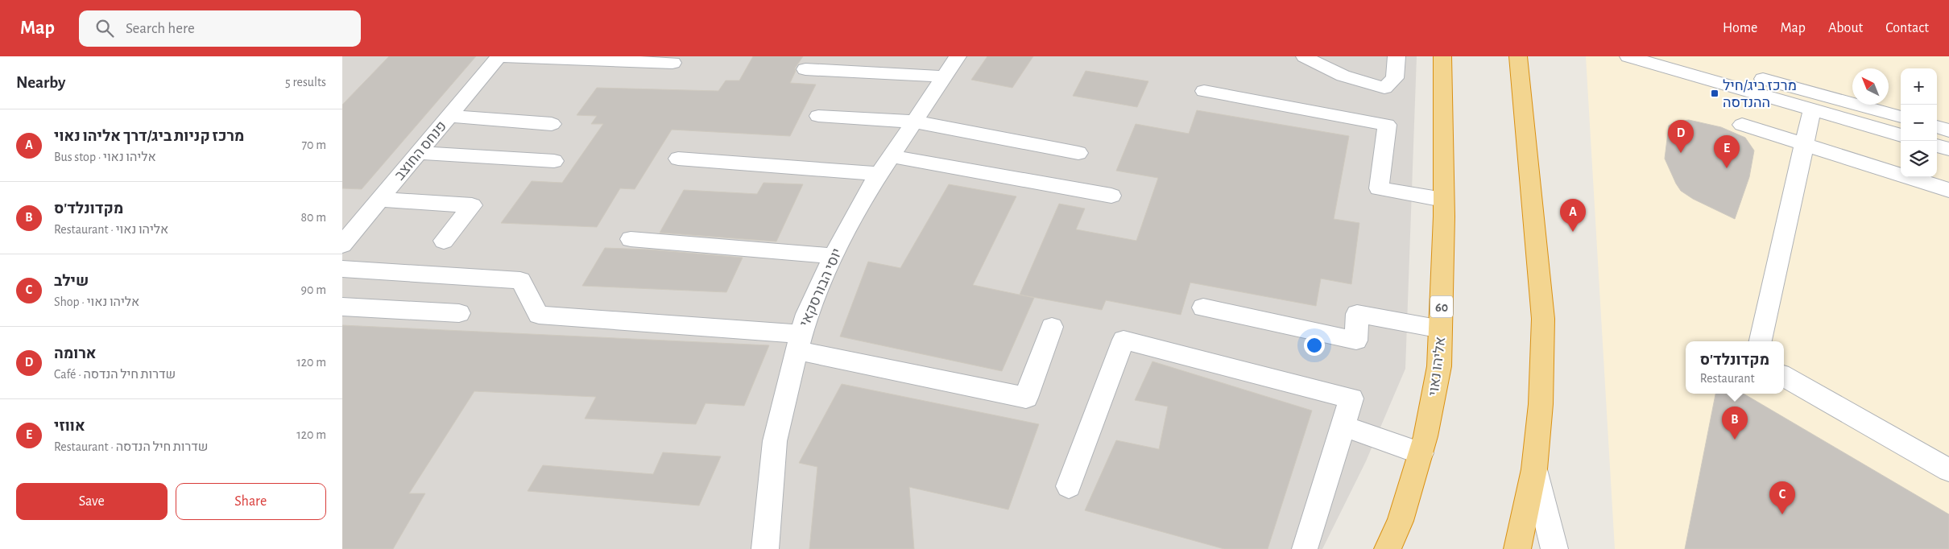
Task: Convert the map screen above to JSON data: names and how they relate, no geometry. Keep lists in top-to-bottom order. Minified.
{"streets":{"highway":["60","אליהו נאוי"],"street":["פנחס החוצב","יוסי הבורסקאי"]},"places":{"transit":["מרכז ביג/חיל ההנדסה"]},"north":"top left","page":{"header":"Map","search":"Search here","nav":["Home","Map","About","Contact"],"heading":["Nearby","5 results"],"map_buttons":["+","−"],"list":[{"mark":"A","name":"מרכז קניות ביג/דרך אליהו נאוי","note":"Bus stop · אליהו נאוי","value":"70 m"},{"mark":"B","name":"מקדונלד'ס","note":"Restaurant · אליהו נאוי","value":"80 m"},{"mark":"C","name":"שילב","note":"Shop · אליהו נאוי","value":"90 m"},{"mark":"D","name":"ארומה","note":"Café · שדרות חיל הנדסה","value":"120 m"},{"mark":"E","name":"אווזי","note":"Restaurant · שדרות חיל הנדסה","value":"120 m"}],"pins":["D","E","A","B","C"],"popup":["מקדונלד'ס","Restaurant"],"buttons":["Save","Share"]}}
